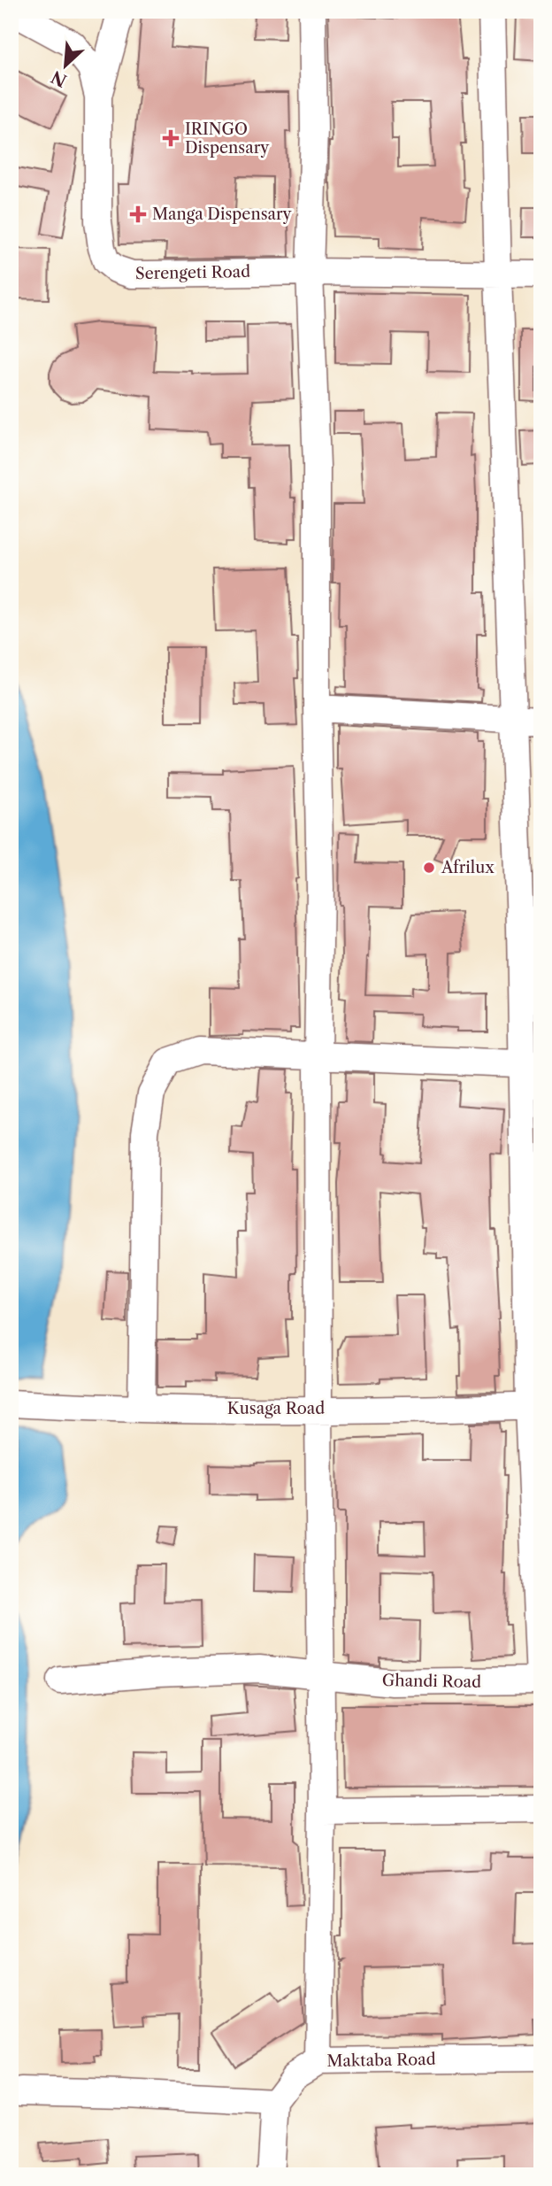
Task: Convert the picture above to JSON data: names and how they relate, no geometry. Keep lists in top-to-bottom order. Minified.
{"streets":{"street":["Serengeti Road","Kusaga Road","Ghandi Road","Maktaba Road"]},"places":{"health":["IRINGO Dispensary","Manga Dispensary"],"other":["Afrilux"]},"north":"bottom left"}
